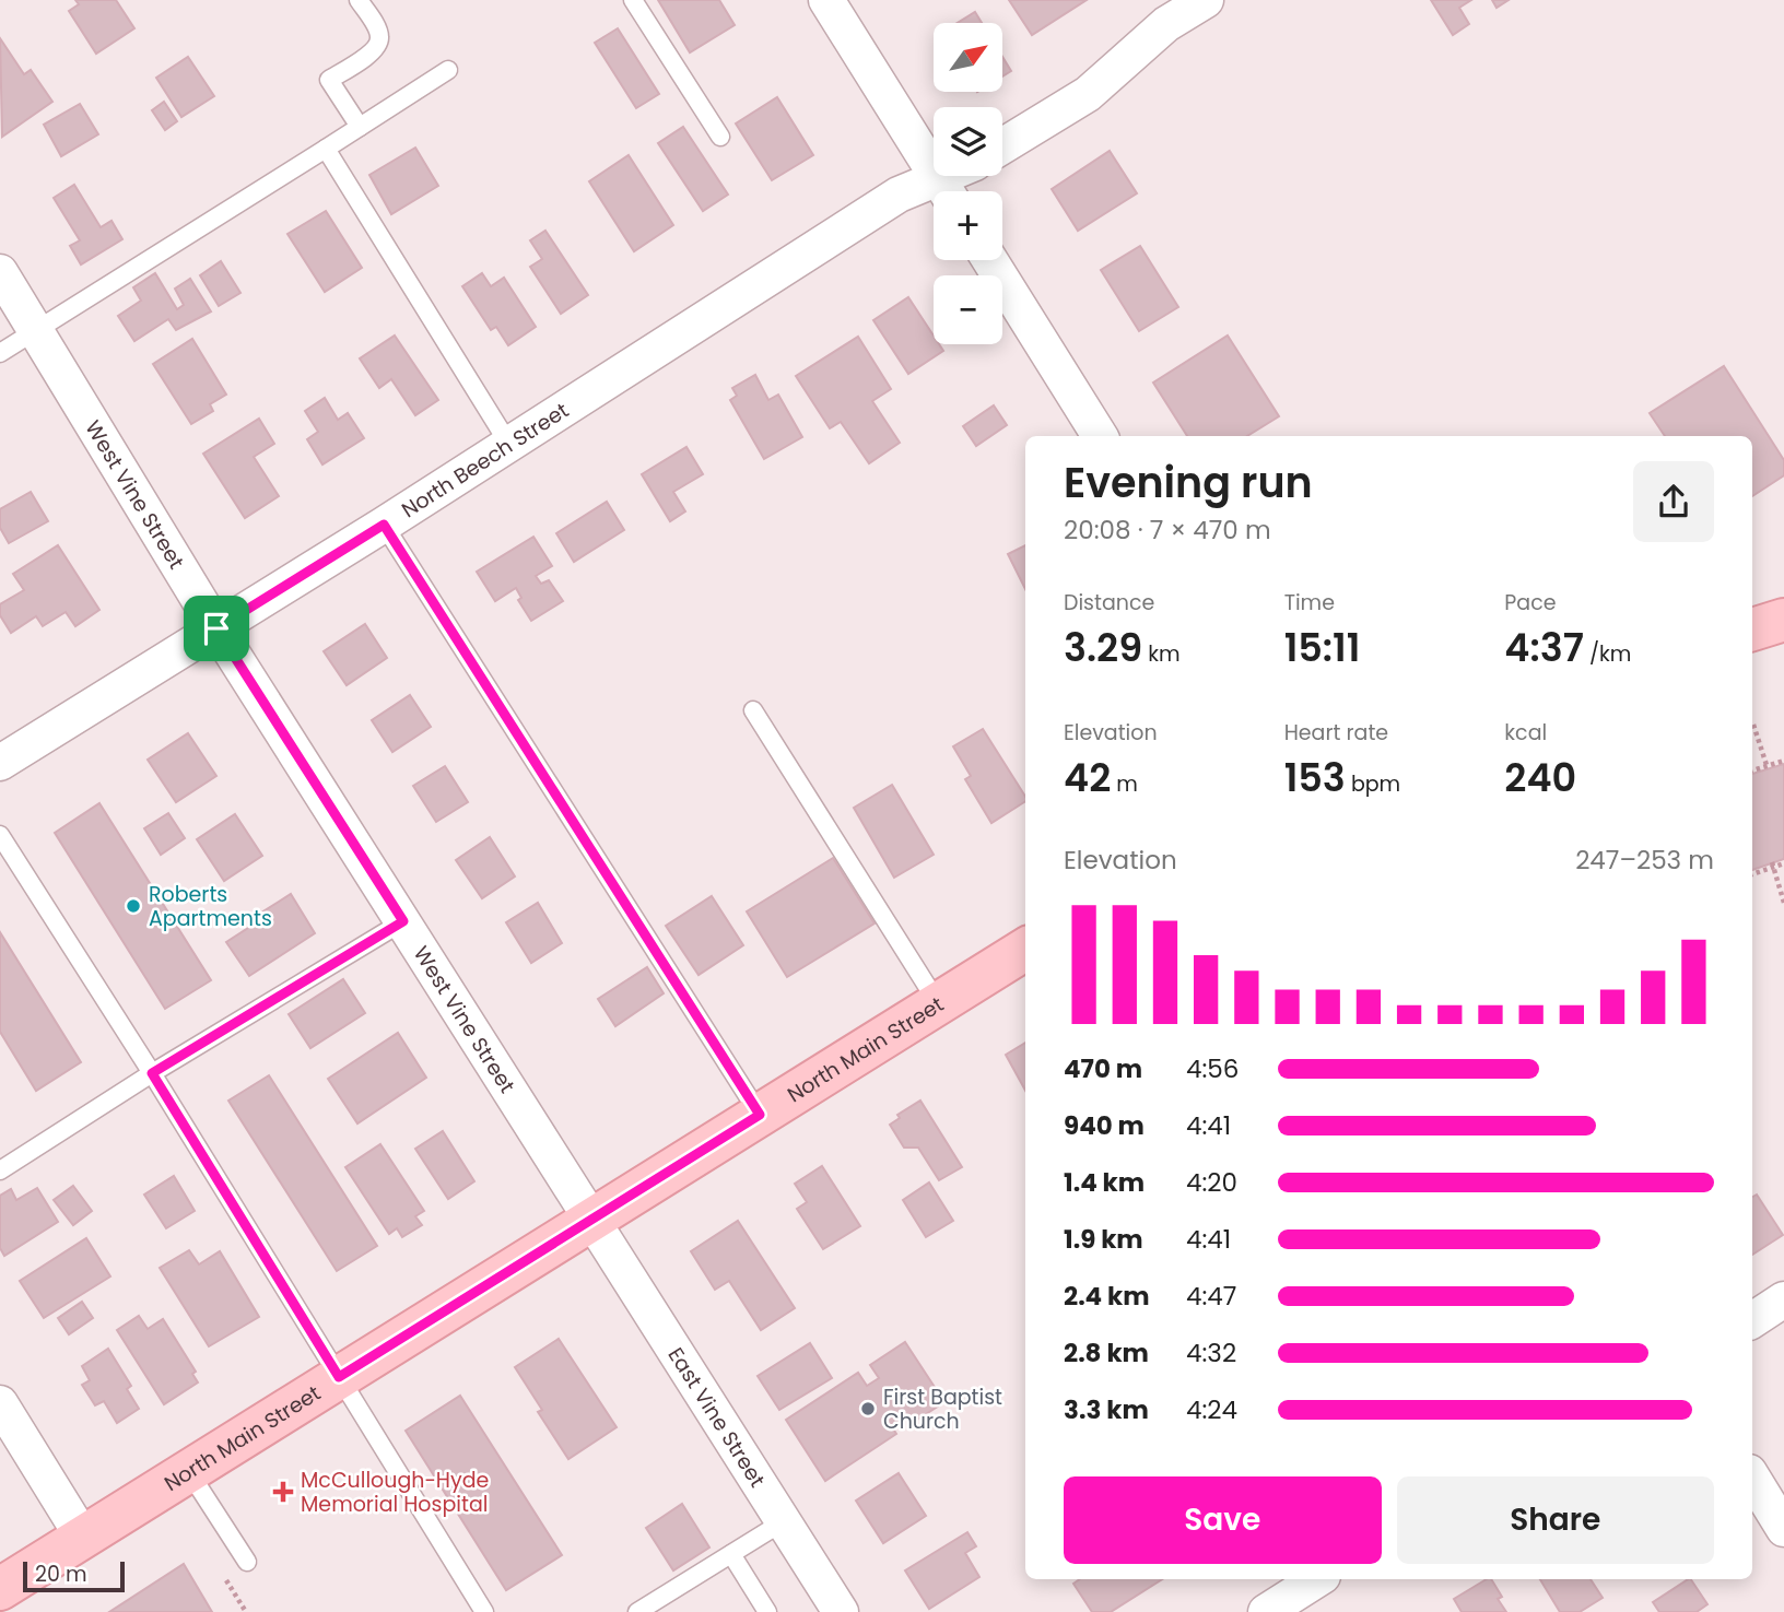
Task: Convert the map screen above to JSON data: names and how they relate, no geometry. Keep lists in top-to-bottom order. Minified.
{"streets":{"main road":["North Main Street"],"street":["North Beech Street","West Vine Street","East Vine Street"]},"crossings":[["North Beech Street","West Vine Street"],["West Vine Street","North Main Street"],["West Vine Street","East Vine Street"],["North Main Street","East Vine Street"]],"places":{"other":["Roberts Apartments","First Baptist Church"],"health":["McCullough-Hyde Memorial Hospital"]},"scale_bar":"20 m","north":"top right","page":{"map_buttons":["+","−"],"heading":["Evening run","20:08 · 7 × 470 m"],"stats":[["Distance","3.29 km"],["Time","15:11"],["Pace","4:37 /km"],["Elevation","42 m"],["Heart rate","153 bpm"],["kcal","240"]],"chart":["Elevation","247–253 m"],"list":[{"name":"470 m","note":"4:56"},{"name":"940 m","note":"4:41"},{"name":"1.4 km","note":"4:20"},{"name":"1.9 km","note":"4:41"},{"name":"2.4 km","note":"4:47"},{"name":"2.8 km","note":"4:32"},{"name":"3.3 km","note":"4:24"}],"buttons":["Save","Share"],"scale":"20 m"}}
